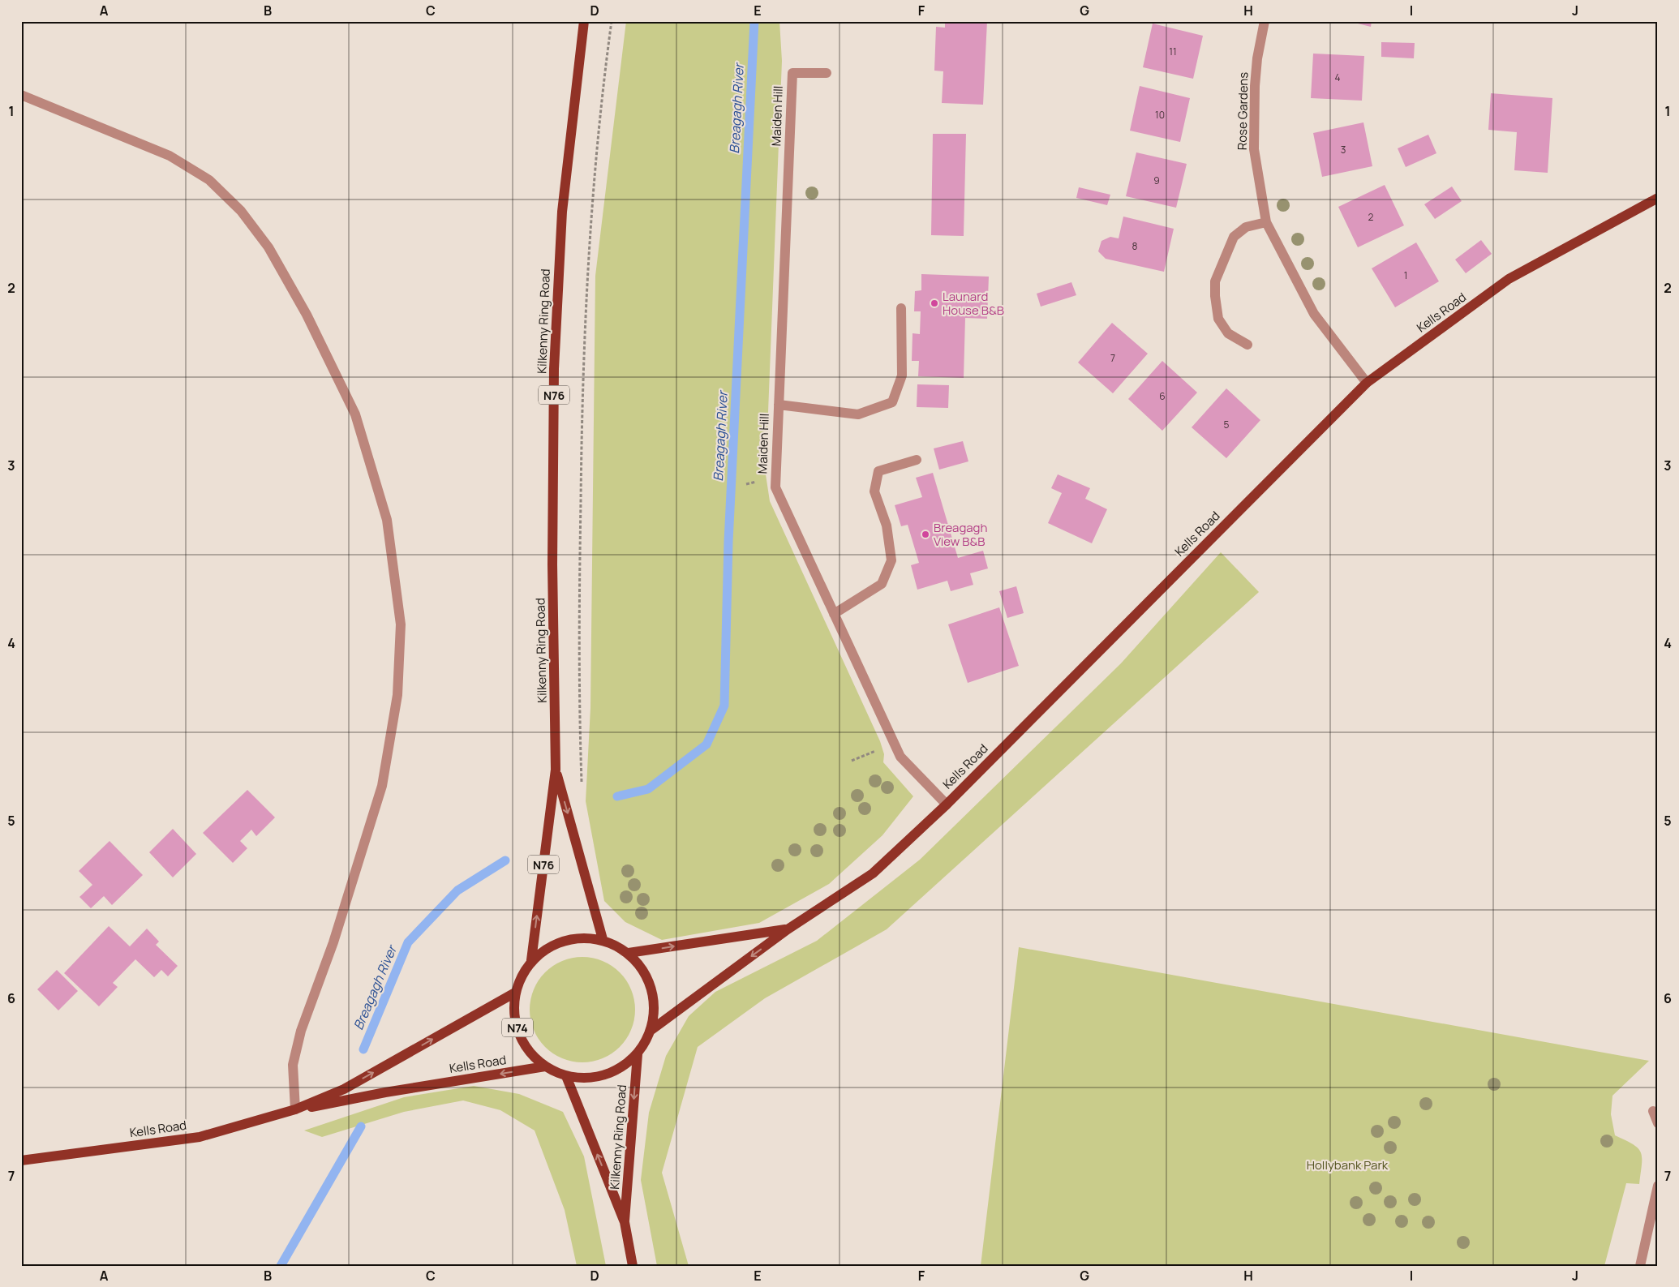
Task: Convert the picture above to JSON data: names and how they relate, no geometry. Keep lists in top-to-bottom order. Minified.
{"streets":{"main road":["Kells Road","Kilkenny Ring Road","N76","N74"],"street":["Rose Gardens","Maiden Hill"]},"crossings":[["Rose Gardens","Kells Road"],["Maiden Hill","Kells Road"],["Kells Road","Kilkenny Ring Road"],["Kells Road","N74"],["Kilkenny Ring Road","N74"]],"water":["Breagagh River"],"parks":["Hollybank Park"],"places":["Launard House B&B","Breagagh View B&B"],"house_numbers":["11","4","10","3","9","2","8","1","7","6","5"],"grid":{"columns":["A","B","C","D","E","F","G","H","I","J"],"rows":["1","2","3","4","5","6","7"]}}
